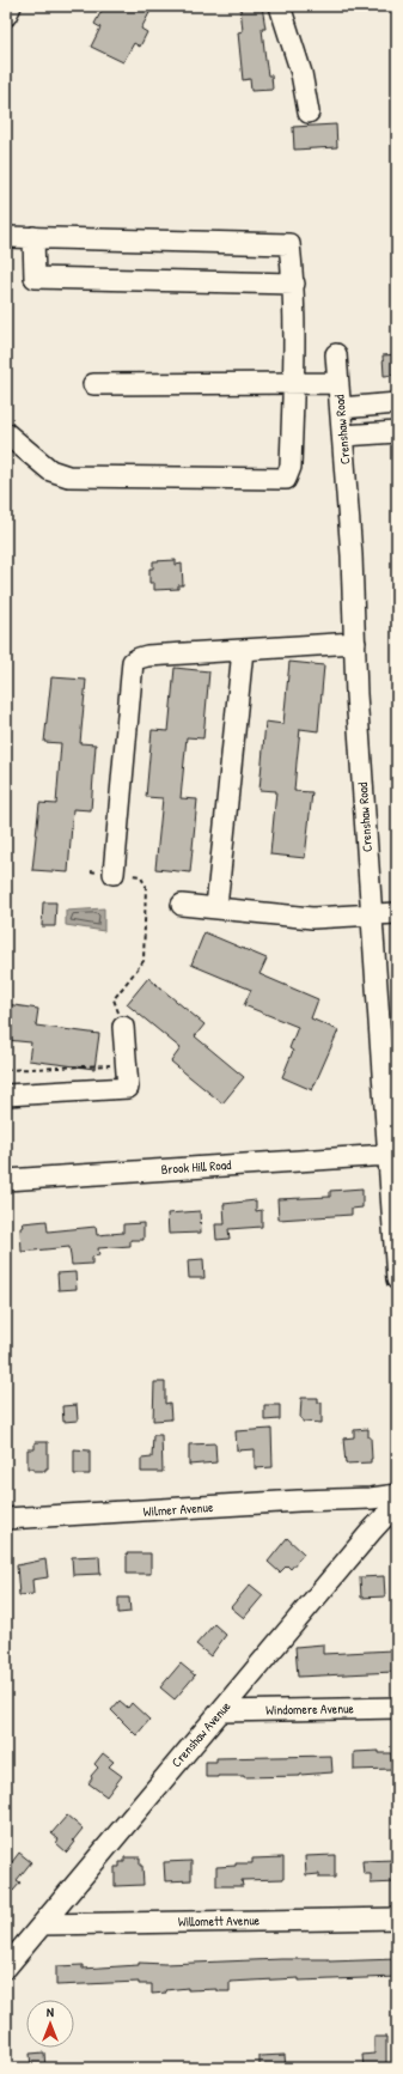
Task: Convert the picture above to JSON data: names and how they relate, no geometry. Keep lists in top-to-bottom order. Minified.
{"streets":{"street":["Crenshaw Road","Brook Hill Road","Wilmer Avenue","Windomere Avenue","Crenshaw Avenue","Willomett Avenue"]},"crossings":[["Crenshaw Road","Brook Hill Road"],["Windomere Avenue","Crenshaw Avenue"],["Crenshaw Avenue","Willomett Avenue"]],"north":"top"}
